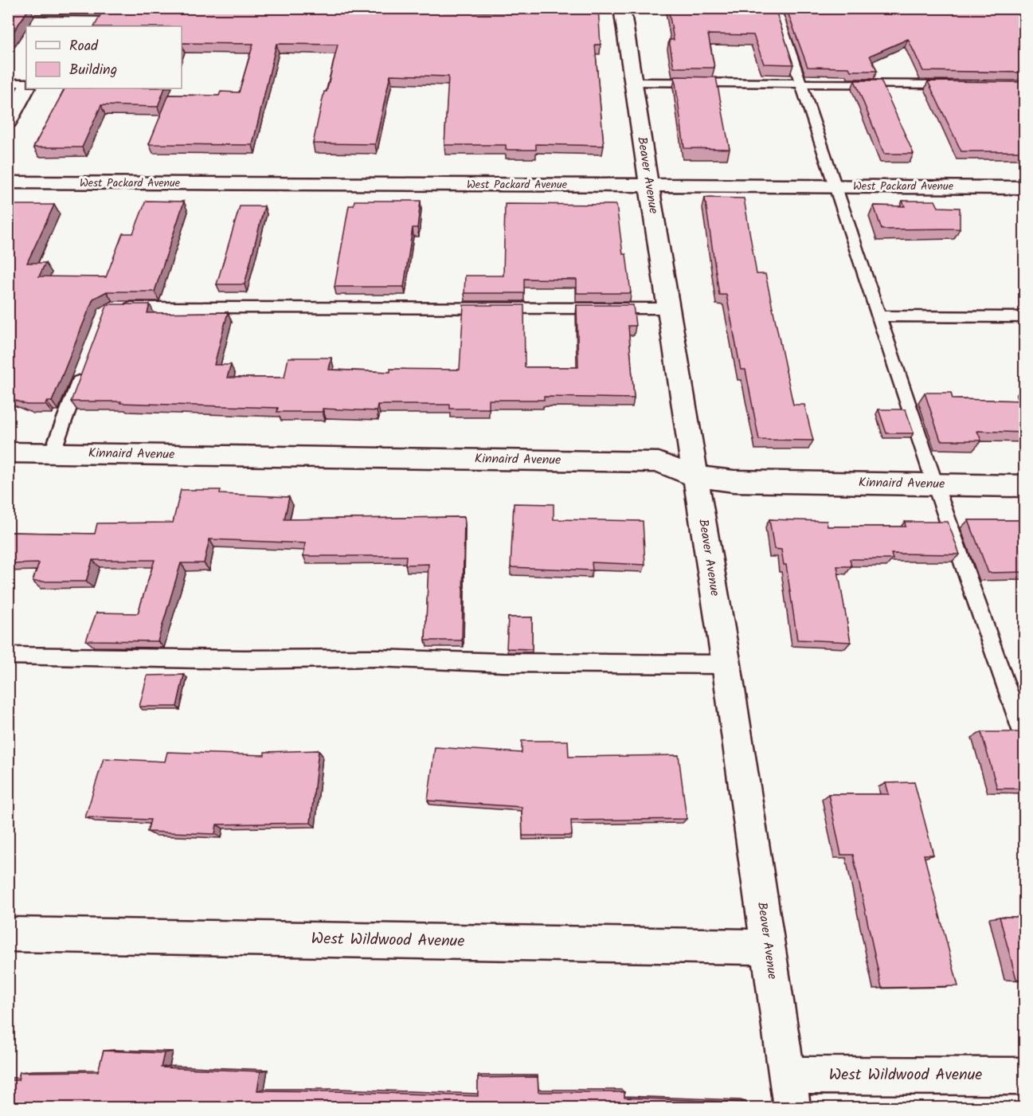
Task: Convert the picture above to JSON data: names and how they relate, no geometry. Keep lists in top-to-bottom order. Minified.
{"streets":{"street":["Beaver Avenue","West Packard Avenue","Kinnaird Avenue","West Wildwood Avenue"]},"crossings":[["Beaver Avenue","West Packard Avenue"],["Beaver Avenue","Kinnaird Avenue"],["Beaver Avenue","West Wildwood Avenue"]],"legend":["Road","Building"]}
